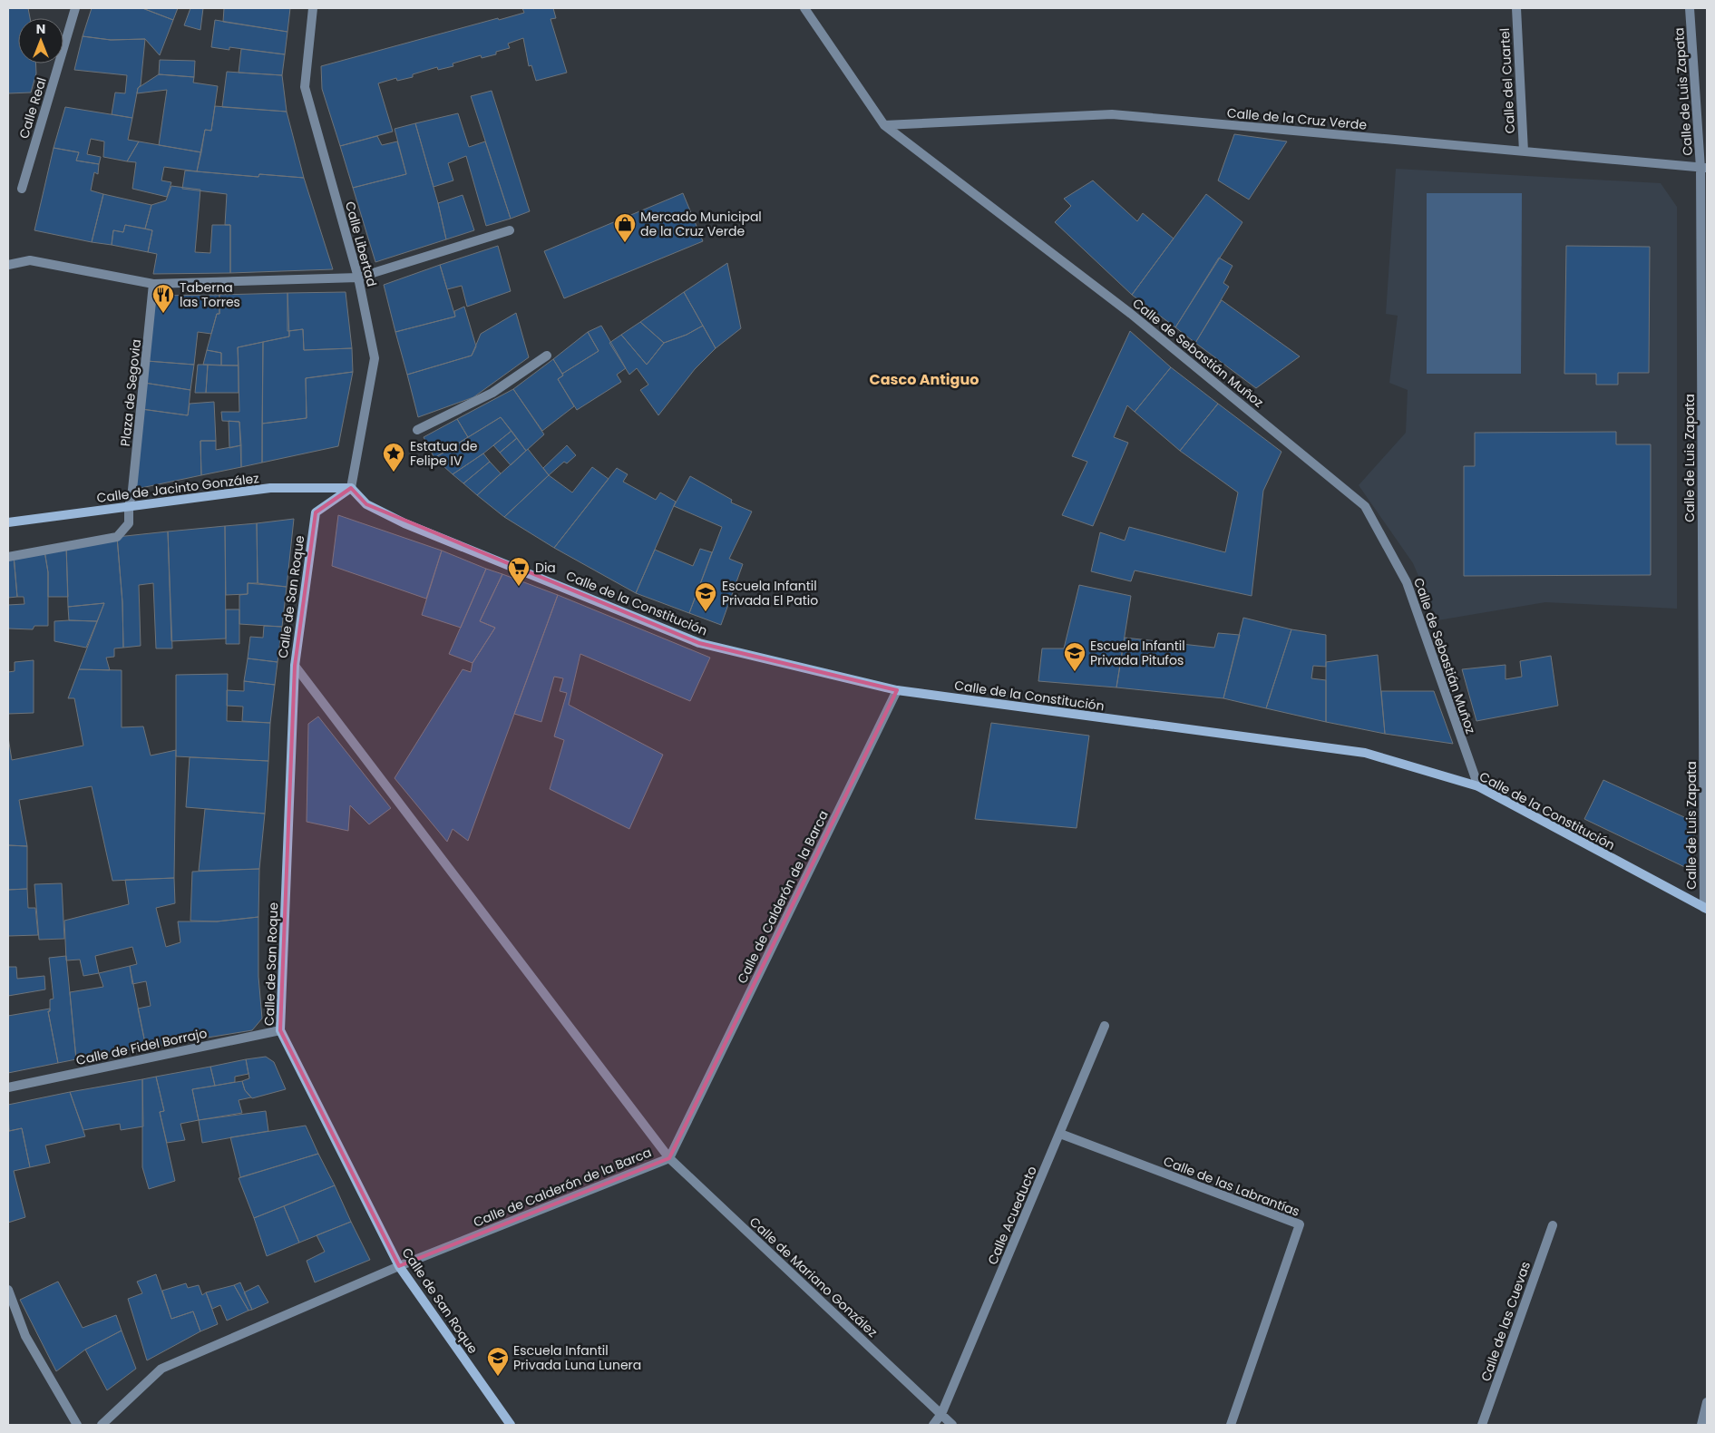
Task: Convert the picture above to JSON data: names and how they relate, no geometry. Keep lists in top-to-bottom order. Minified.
{"streets":{"street":["Calle del Cuartel","Calle de Luis Zapata","Calle Real","Calle de la Cruz Verde","Calle Libertad","Calle de Sebastián Muñoz","Plaza de Segovia","Calle de Jacinto González","Calle de San Roque","Calle de la Constitución","Calle de Calderón de la Barca","Calle de Fidel Borrajo","Calle de las Labrantías","Calle Acueducto","Calle de Mariano González","Calle de las Cuevas"]},"crossings":[["Calle del Cuartel","Calle de la Cruz Verde"],["Calle de Luis Zapata","Calle de la Cruz Verde"],["Calle de Luis Zapata","Calle de la Constitución"],["Calle de la Cruz Verde","Calle de Sebastián Muñoz"],["Calle Libertad","Calle de Jacinto González"],["Calle Libertad","Calle de San Roque"],["Calle Libertad","Calle de la Constitución"],["Calle de Sebastián Muñoz","Calle de la Constitución"],["Plaza de Segovia","Calle de Jacinto González"],["Calle de Jacinto González","Calle de San Roque"],["Calle de Jacinto González","Calle de la Constitución"],["Calle de San Roque","Calle de la Constitución"],["Calle de San Roque","Calle de Calderón de la Barca"],["Calle de San Roque","Calle de Fidel Borrajo"],["Calle de San Roque","Calle de Mariano González"],["Calle de la Constitución","Calle de Calderón de la Barca"],["Calle de Calderón de la Barca","Calle de Mariano González"],["Calle de las Labrantías","Calle Acueducto"],["Calle Acueducto","Calle de Mariano González"]],"districts":["Casco Antiguo"],"places":{"shop":["Mercado Municipal de la Cruz Verde"],"restaurant":["Taberna las Torres"],"place":["Estatua de Felipe IV"],"supermarket":["Dia"],"school or university":["Escuela Infantil Privada El Patio","Escuela Infantil Privada Pitufos","Escuela Infantil Privada Luna Lunera"]},"north":"top"}
